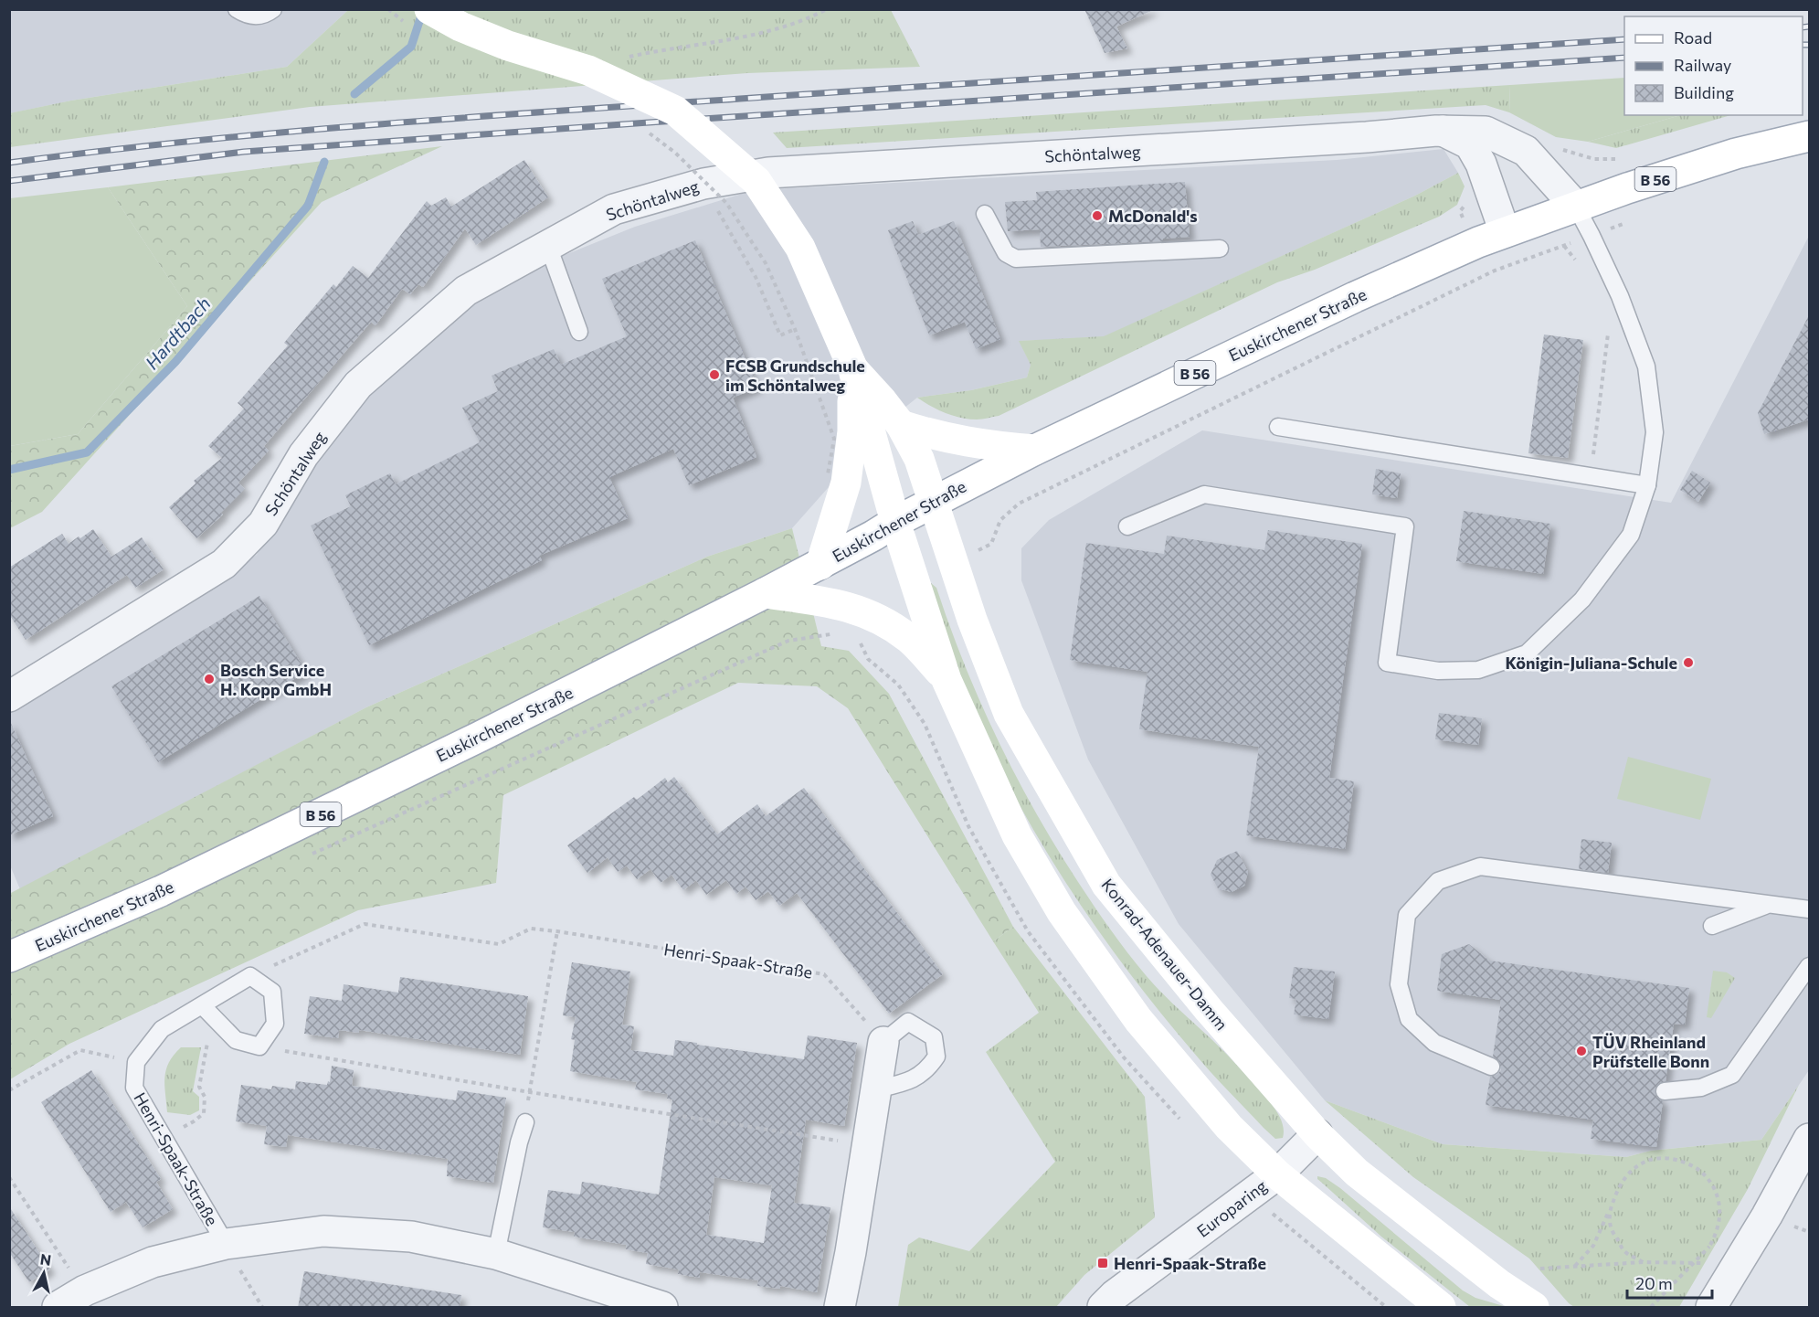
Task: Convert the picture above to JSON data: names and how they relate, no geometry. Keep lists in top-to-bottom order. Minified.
{"streets":{"main road":["B 56","Euskirchener Straße","Konrad-Adenauer-Damm"],"street":["Schöntalweg","Henri-Spaak-Straße","Europaring"]},"crossings":[["Schöntalweg","Euskirchener Straße"],["Euskirchener Straße","Konrad-Adenauer-Damm"],["Konrad-Adenauer-Damm","Europaring"]],"water":["Hardtbach"],"places":{"other":["McDonald's","FCSB Grundschule im Schöntalweg","Königin-Juliana-Schule","Bosch Service H. Kopp GmbH","TÜV Rheinland Prüfstelle Bonn"],"transit":["Henri-Spaak-Straße"]},"legend":["Road","Railway","Building"],"scale_bar":"20 m","north":"top"}
